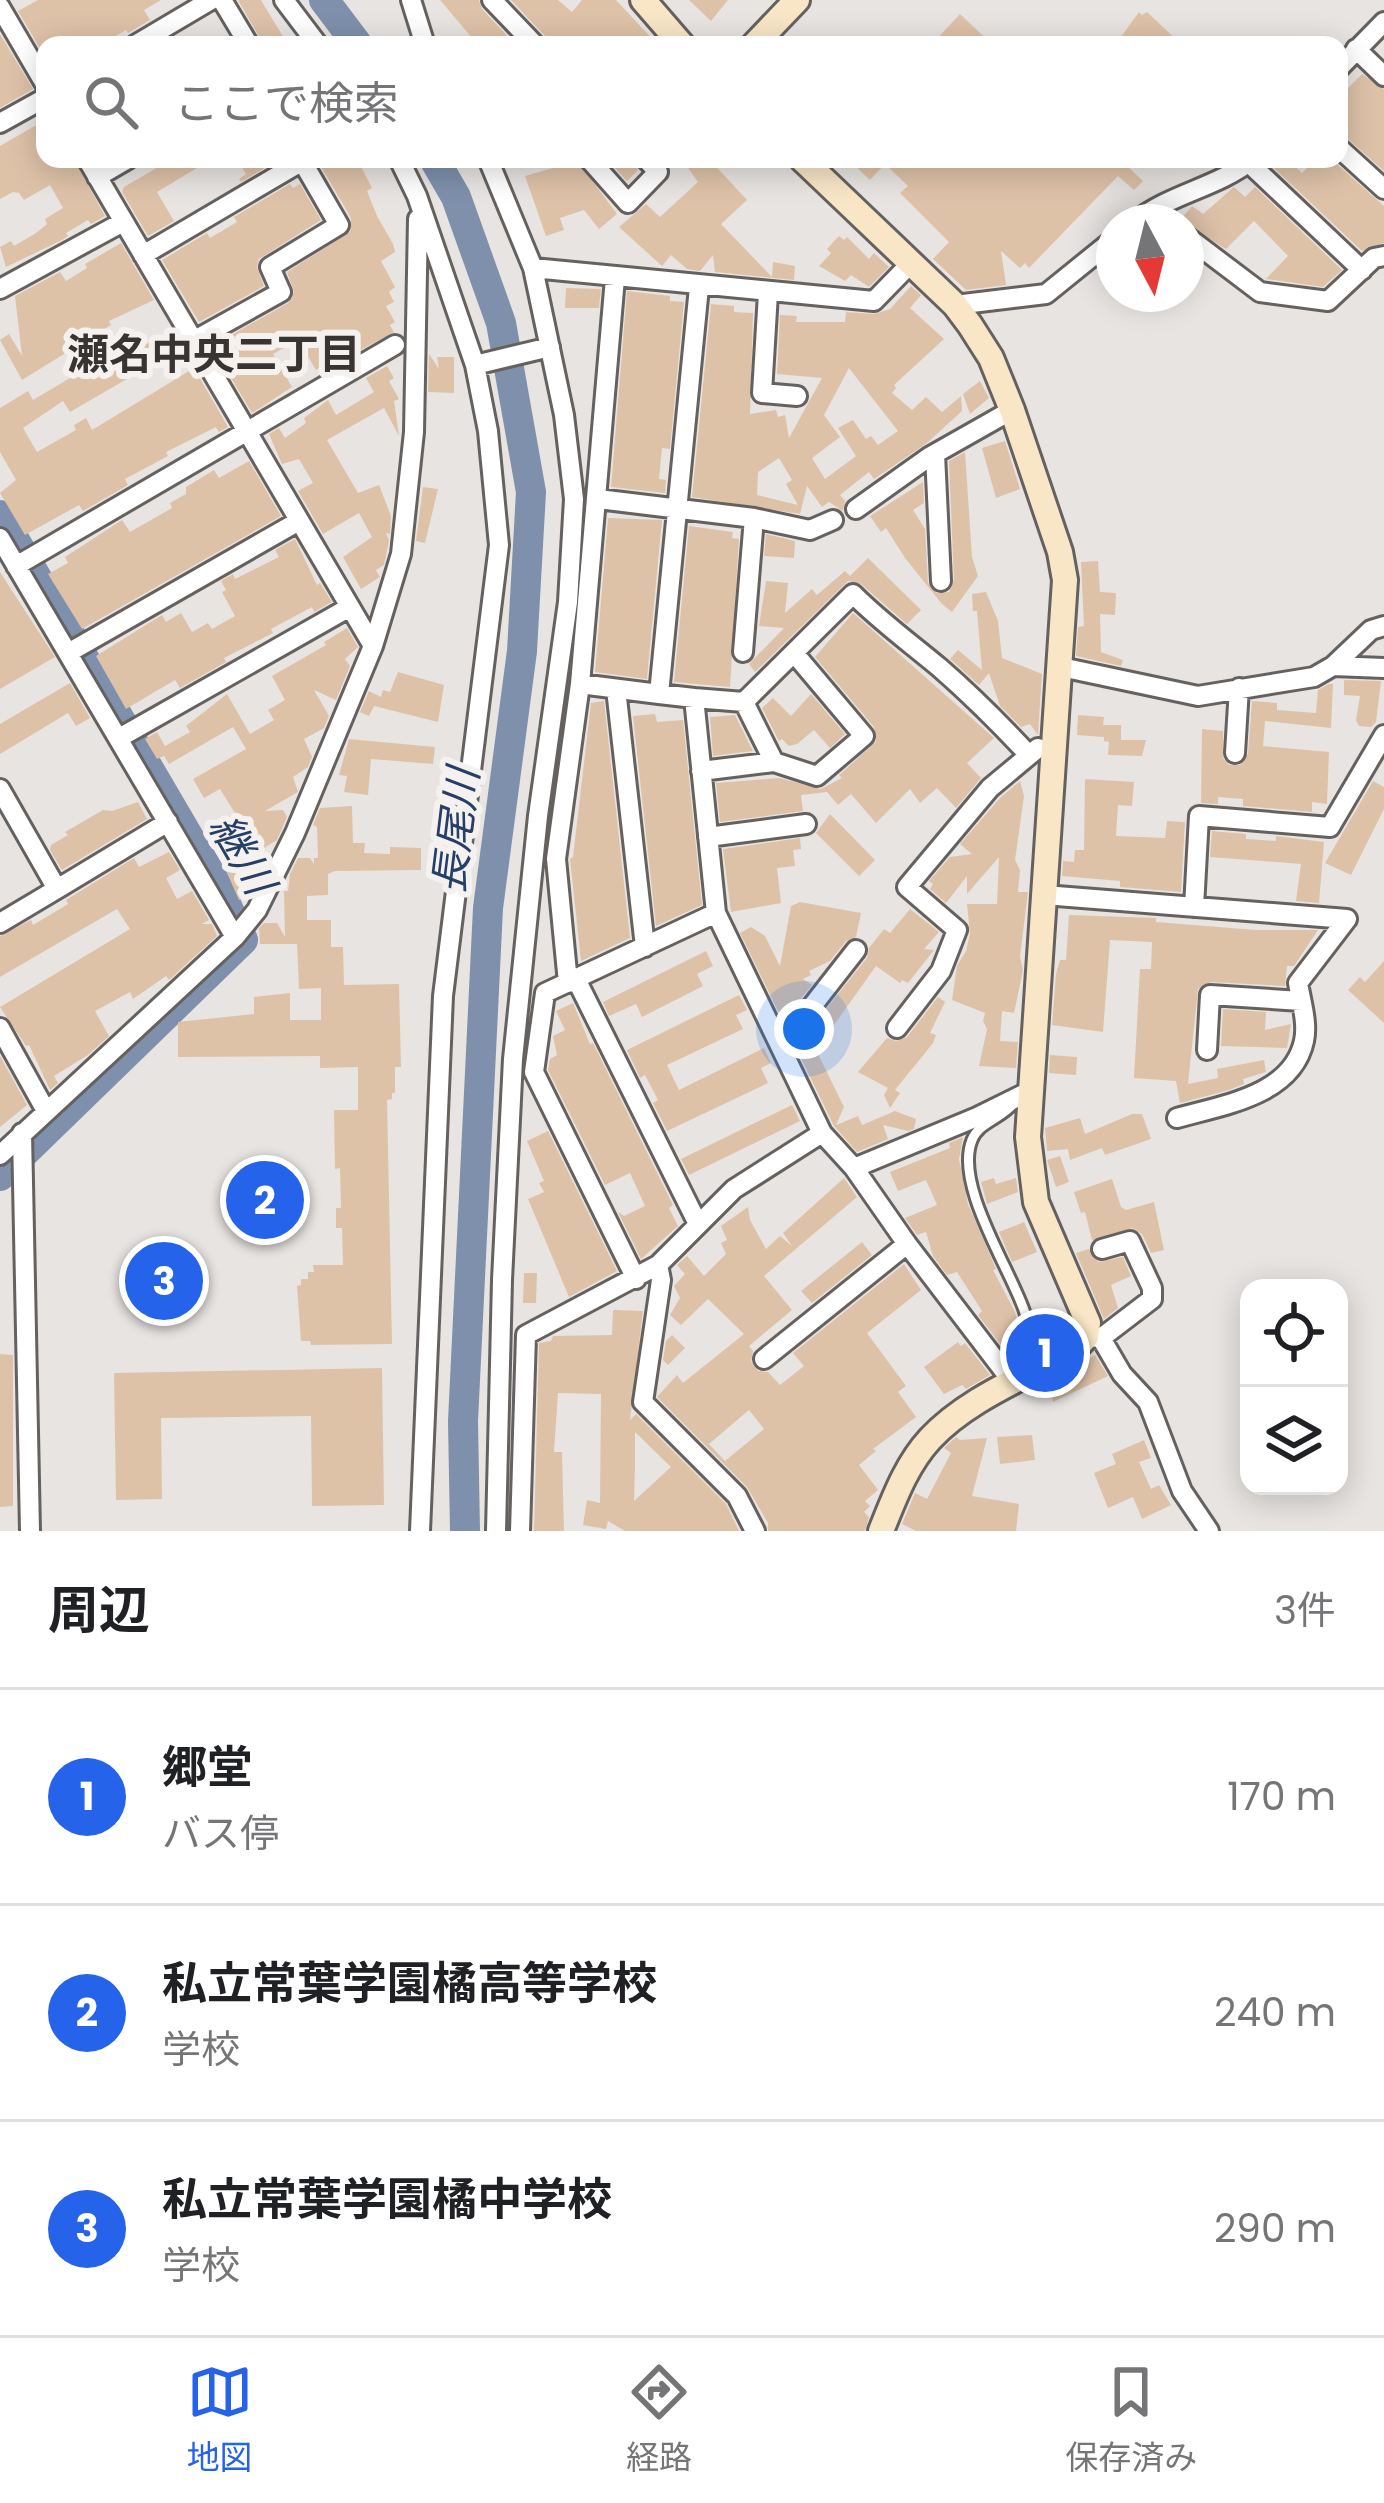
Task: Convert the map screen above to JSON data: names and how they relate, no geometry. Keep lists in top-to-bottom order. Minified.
{"districts":["瀬名中央二丁目"],"water":["長尾川","継川"],"north":"bottom","page":{"search":"ここで検索","pins":["2","3","1"],"heading":["周辺","3件"],"list":[{"mark":"1","name":"郷堂","note":"バス停","value":"170 m"},{"mark":"2","name":"私立常葉学園橘高等学校","note":"学校","value":"240 m"},{"mark":"3","name":"私立常葉学園橘中学校","note":"学校","value":"290 m"}],"nav":["地図","経路","保存済み"]}}
